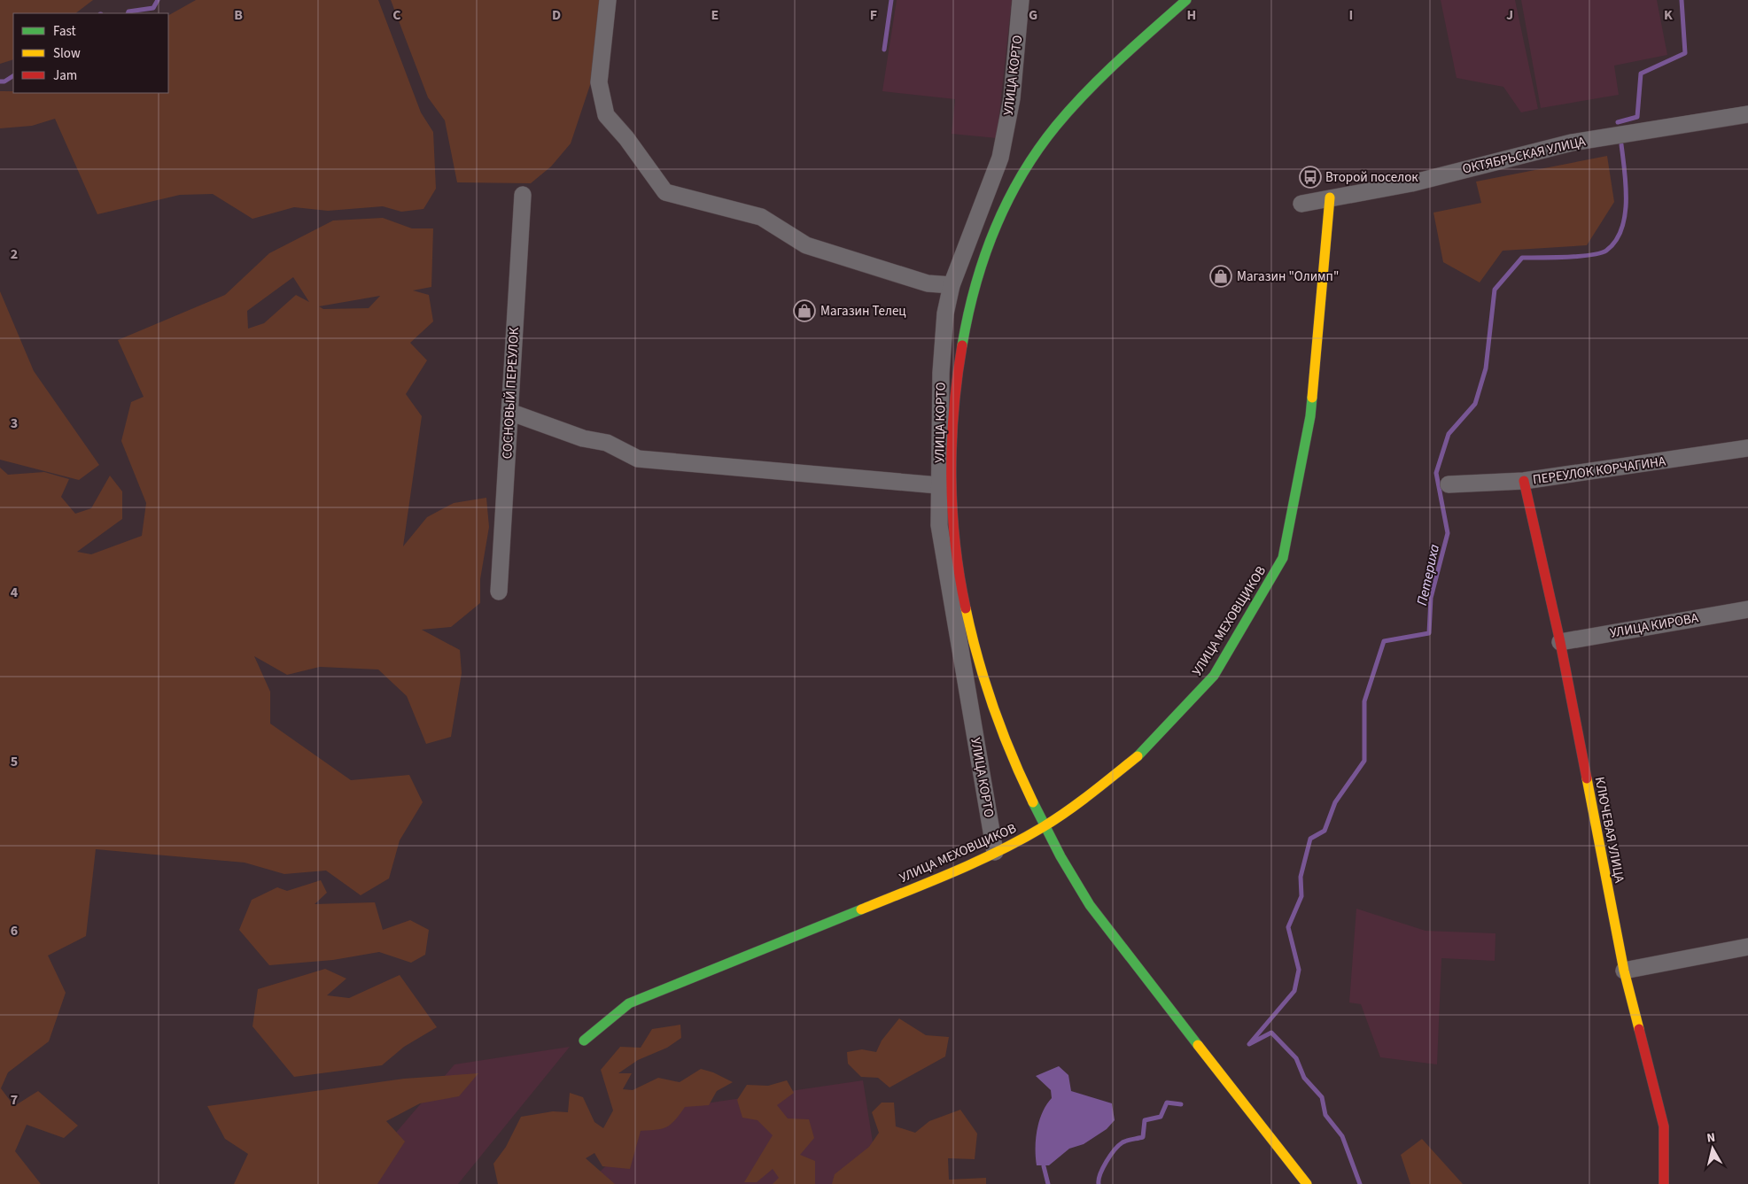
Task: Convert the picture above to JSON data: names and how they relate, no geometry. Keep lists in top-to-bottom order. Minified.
{"streets":{"street":["УЛИЦА КОРТО","ОКТЯБРЬСКАЯ УЛИЦА","СОСНОВЫЙ ПЕРЕУЛОК","ПЕРЕУЛОК КОРЧАГИНА","УЛИЦА МЕХОВЩИКОВ","УЛИЦА КИРОВА","КЛЮЧЕВАЯ УЛИЦА"]},"crossings":[["УЛИЦА КОРТО","УЛИЦА МЕХОВЩИКОВ"],["ОКТЯБРЬСКАЯ УЛИЦА","УЛИЦА МЕХОВЩИКОВ"],["ПЕРЕУЛОК КОРЧАГИНА","КЛЮЧЕВАЯ УЛИЦА"],["УЛИЦА КИРОВА","КЛЮЧЕВАЯ УЛИЦА"]],"water":["Петериха"],"places":{"bus stop":["Второй поселок"],"shop":["Магазин \"Олимп\"","Магазин Телец"]},"legend":["Fast","Slow","Jam"],"north":"top","grid":{"columns":["B","C","D","E","F","G","H","I","J","K"],"rows":["2","3","4","5","6","7"]}}
